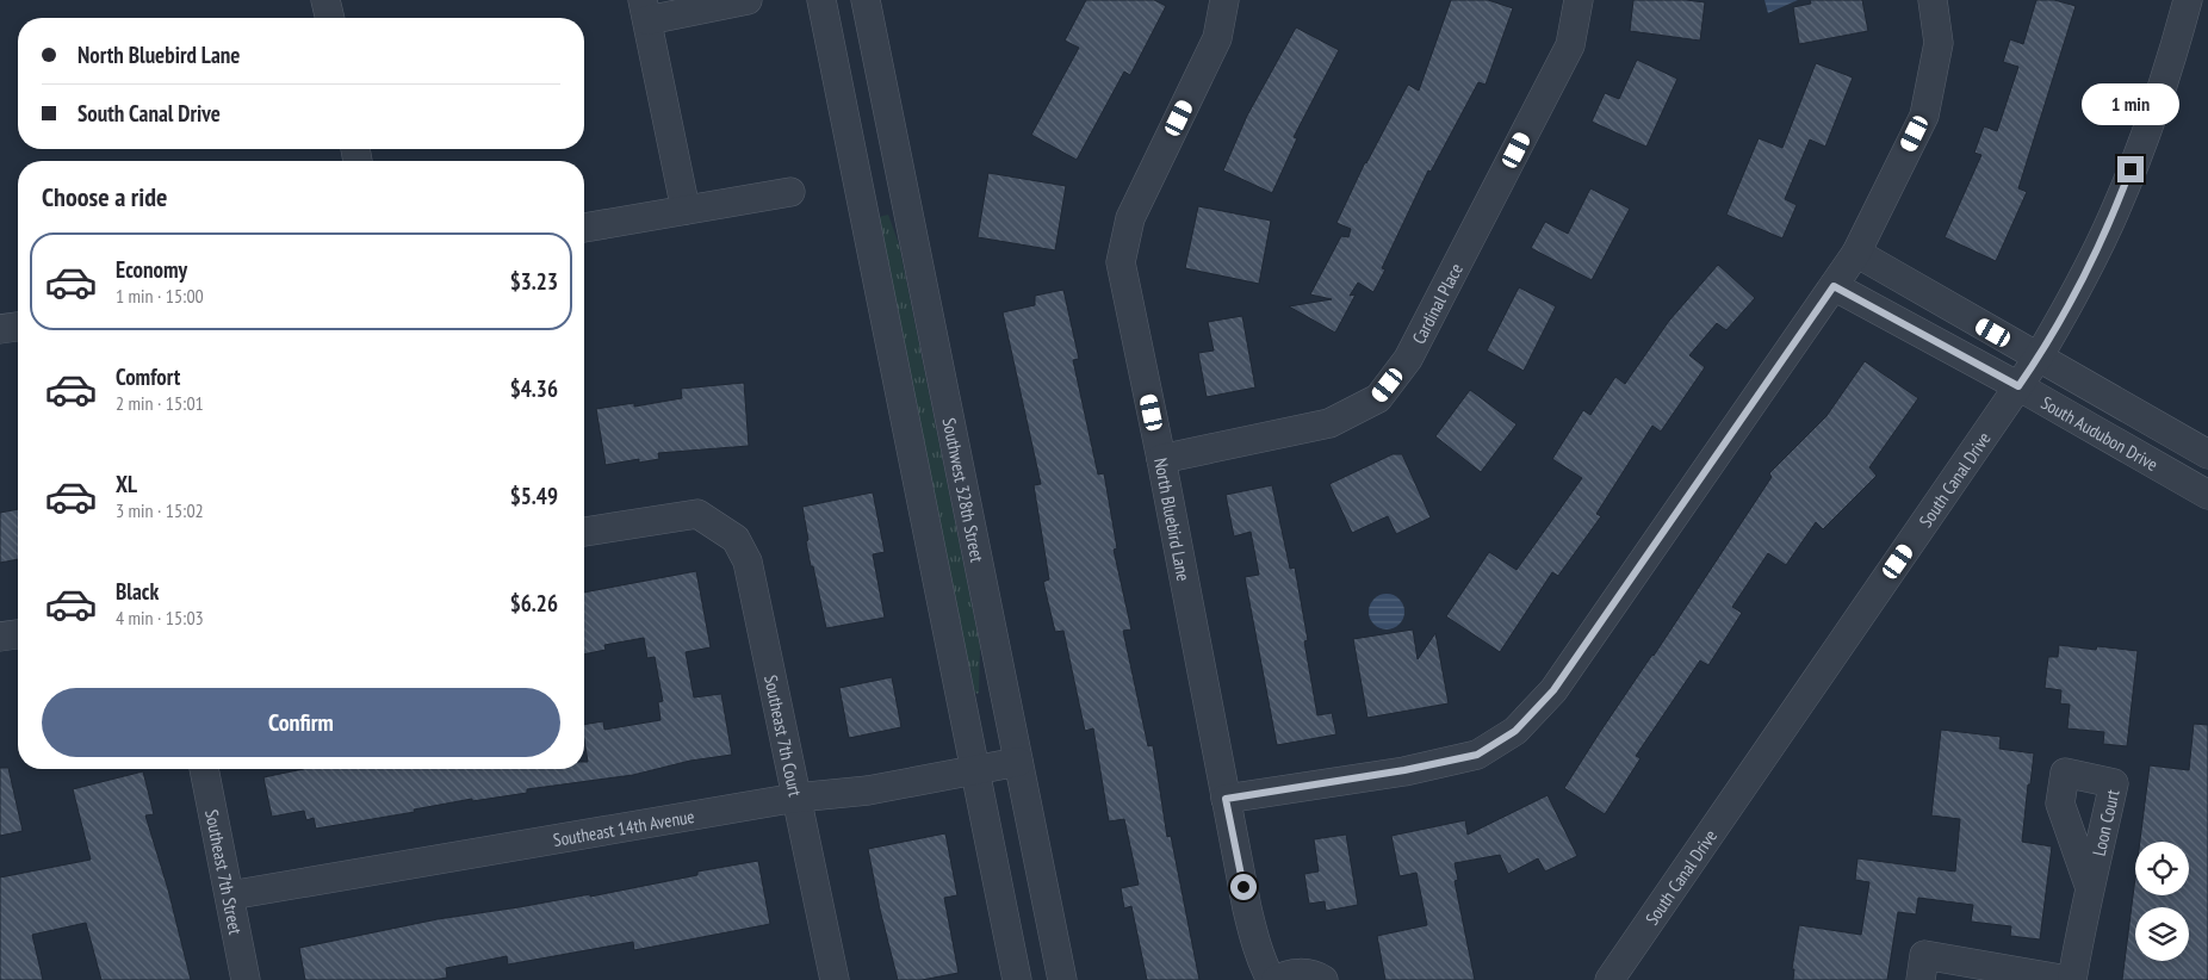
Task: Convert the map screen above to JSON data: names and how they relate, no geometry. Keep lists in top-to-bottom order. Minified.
{"streets":{"street":["Cardinal Place","South Audubon Drive","South Canal Drive","Southwest 328th Street","North Bluebird Lane","Southeast 7th Court","Southeast 14th Avenue","Southeast 7th Street"]},"crossings":[["Cardinal Place","North Bluebird Lane"],["South Audubon Drive","South Canal Drive"],["Southwest 328th Street","Southeast 14th Avenue"],["Southeast 7th Court","Southeast 14th Avenue"],["Southeast 14th Avenue","Southeast 7th Street"]],"page":{"banner":["North Bluebird Lane","South Canal Drive"],"bubble":"1 min","heading":"Choose a ride","list":[{"name":"Economy","note":"1 min · 15:00","value":"$3.23"},{"name":"Comfort","note":"2 min · 15:01","value":"$4.36"},{"name":"XL","note":"3 min · 15:02","value":"$5.49"},{"name":"Black","note":"4 min · 15:03","value":"$6.26"}],"buttons":"Confirm"}}
